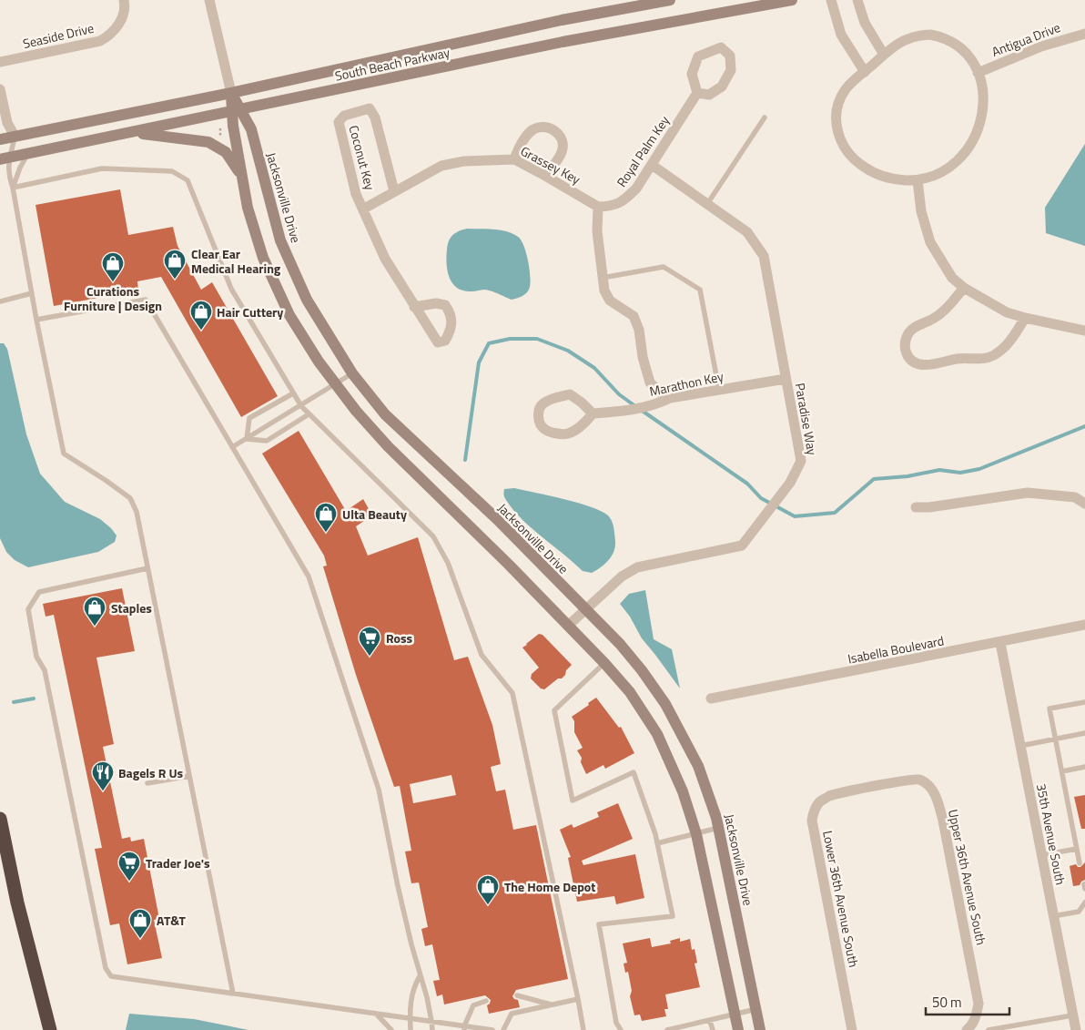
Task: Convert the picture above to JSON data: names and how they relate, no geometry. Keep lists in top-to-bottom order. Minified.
{"streets":{"street":["Seaside Drive","Antigua Drive","South Beach Parkway","Royal Palm Key","Coconut Key","Grassey Key","Jacksonville Drive","Marathon Key","Paradise Way","Isabella Boulevard","35th Avenue South","Upper 36th Avenue South","Lower 36th Avenue South"]},"crossings":[["South Beach Parkway","Jacksonville Drive"],["Royal Palm Key","Grassey Key"],["Royal Palm Key","Paradise Way"],["Coconut Key","Grassey Key"],["Jacksonville Drive","Paradise Way"],["Marathon Key","Paradise Way"],["Isabella Boulevard","35th Avenue South"],["Upper 36th Avenue South","Lower 36th Avenue South"]],"places":{"shop":["Clear Ear Medical Hearing","Curations Furniture | Design","Hair Cuttery","Ulta Beauty","Staples","The Home Depot","AT&T"],"supermarket":["Ross","Trader Joe's"],"restaurant":["Bagels R Us"]},"scale_bar":"50 m"}
